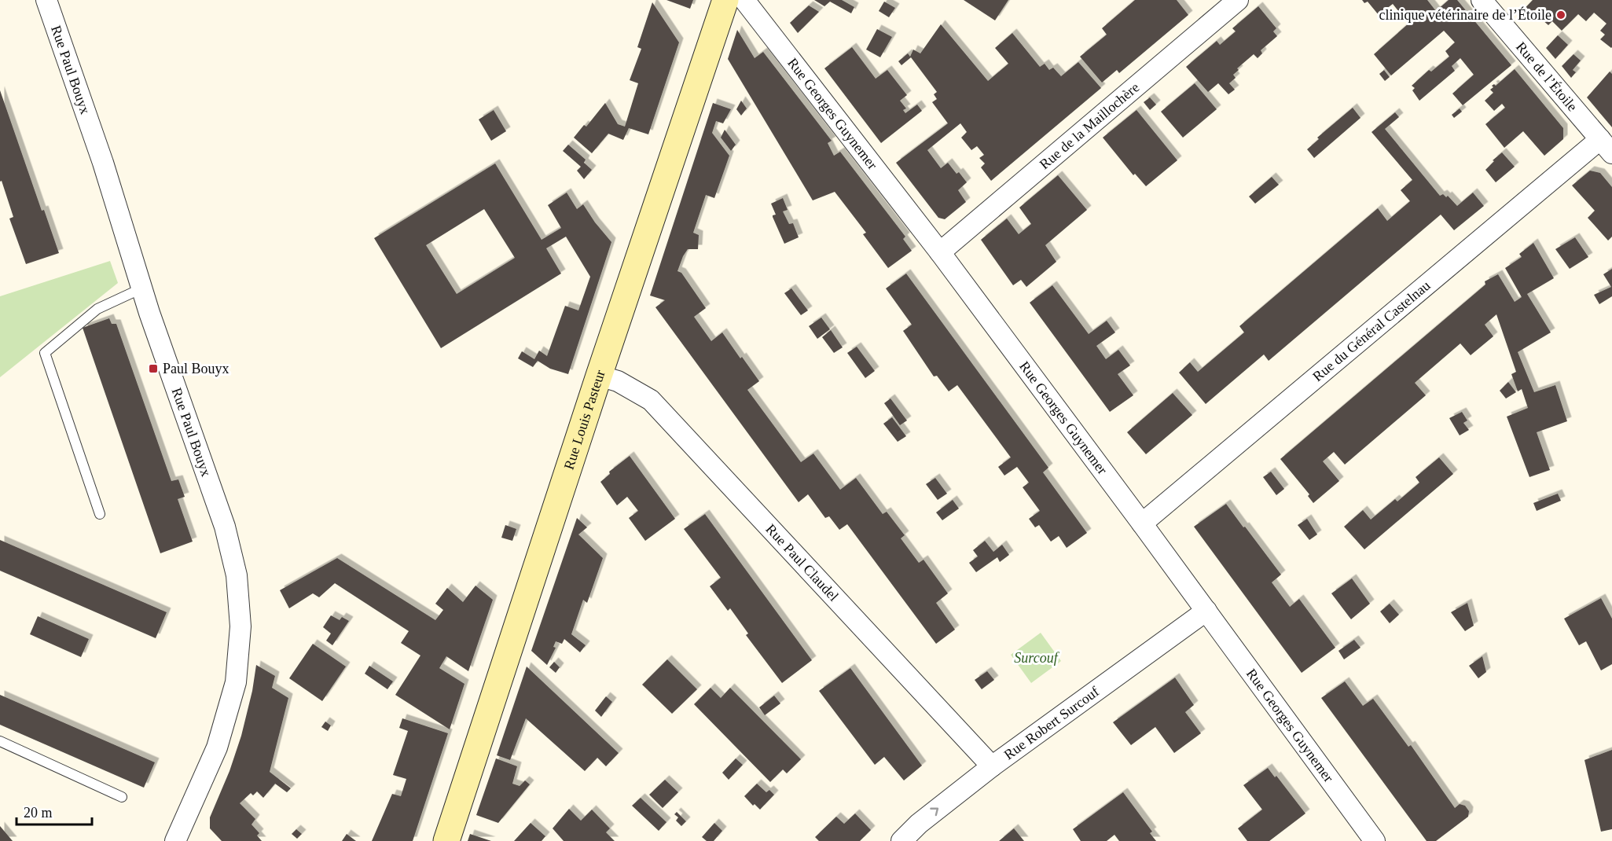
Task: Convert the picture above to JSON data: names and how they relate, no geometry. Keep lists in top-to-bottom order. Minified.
{"streets":{"main road":["Rue Louis Pasteur"],"street":["Rue Paul Bouyx","Rue de l’Étoile","Rue Georges Guynemer","Rue de la Maillochère","Rue du Général Castelnau","Rue Paul Claudel","Rue Robert Surcouf"]},"crossings":[["Rue de l’Étoile","Rue du Général Castelnau"],["Rue Georges Guynemer","Rue de la Maillochère"],["Rue Georges Guynemer","Rue du Général Castelnau"],["Rue Georges Guynemer","Rue Robert Surcouf"],["Rue Louis Pasteur","Rue Paul Claudel"],["Rue Paul Claudel","Rue Robert Surcouf"]],"parks":["Surcouf"],"places":{"other":["clinique vétérinaire de l’Étoile"],"transit":["Paul Bouyx"]},"scale_bar":"20 m"}
